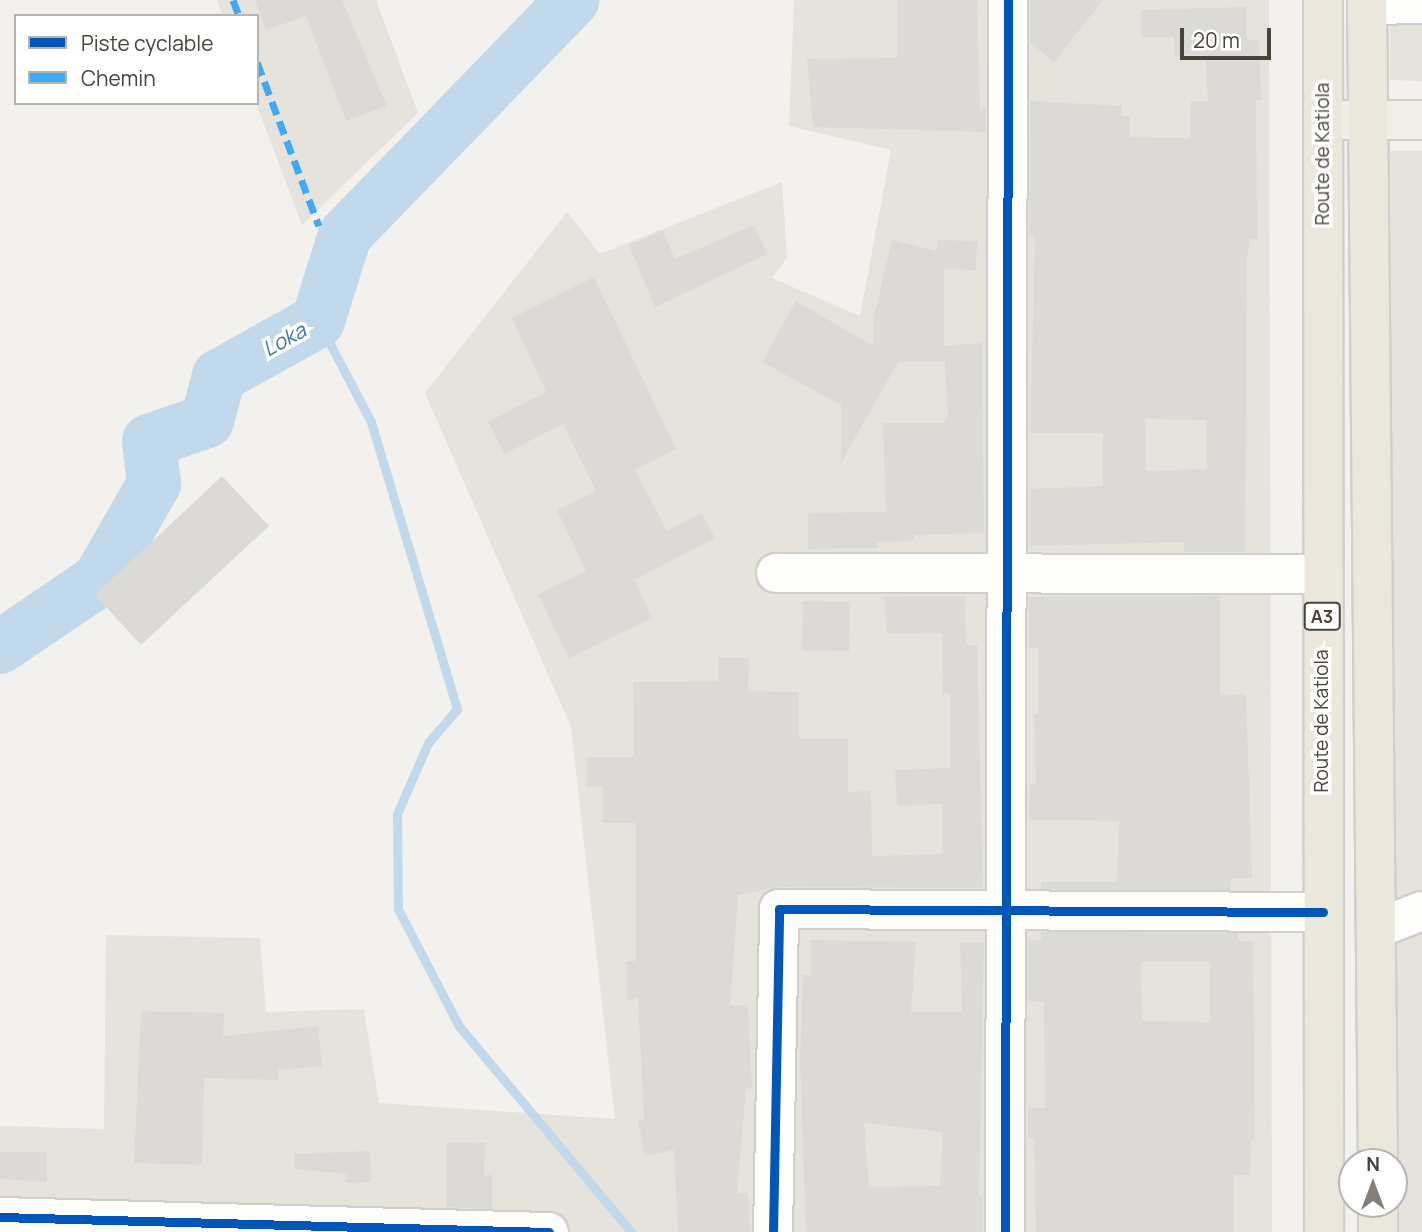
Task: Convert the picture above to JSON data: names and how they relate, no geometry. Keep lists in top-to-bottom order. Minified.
{"streets":{"highway":["Route de Katiola","A3"]},"water":["Loka"],"legend":["Piste cyclable","Chemin"],"scale_bar":"20 m","north":"top"}
